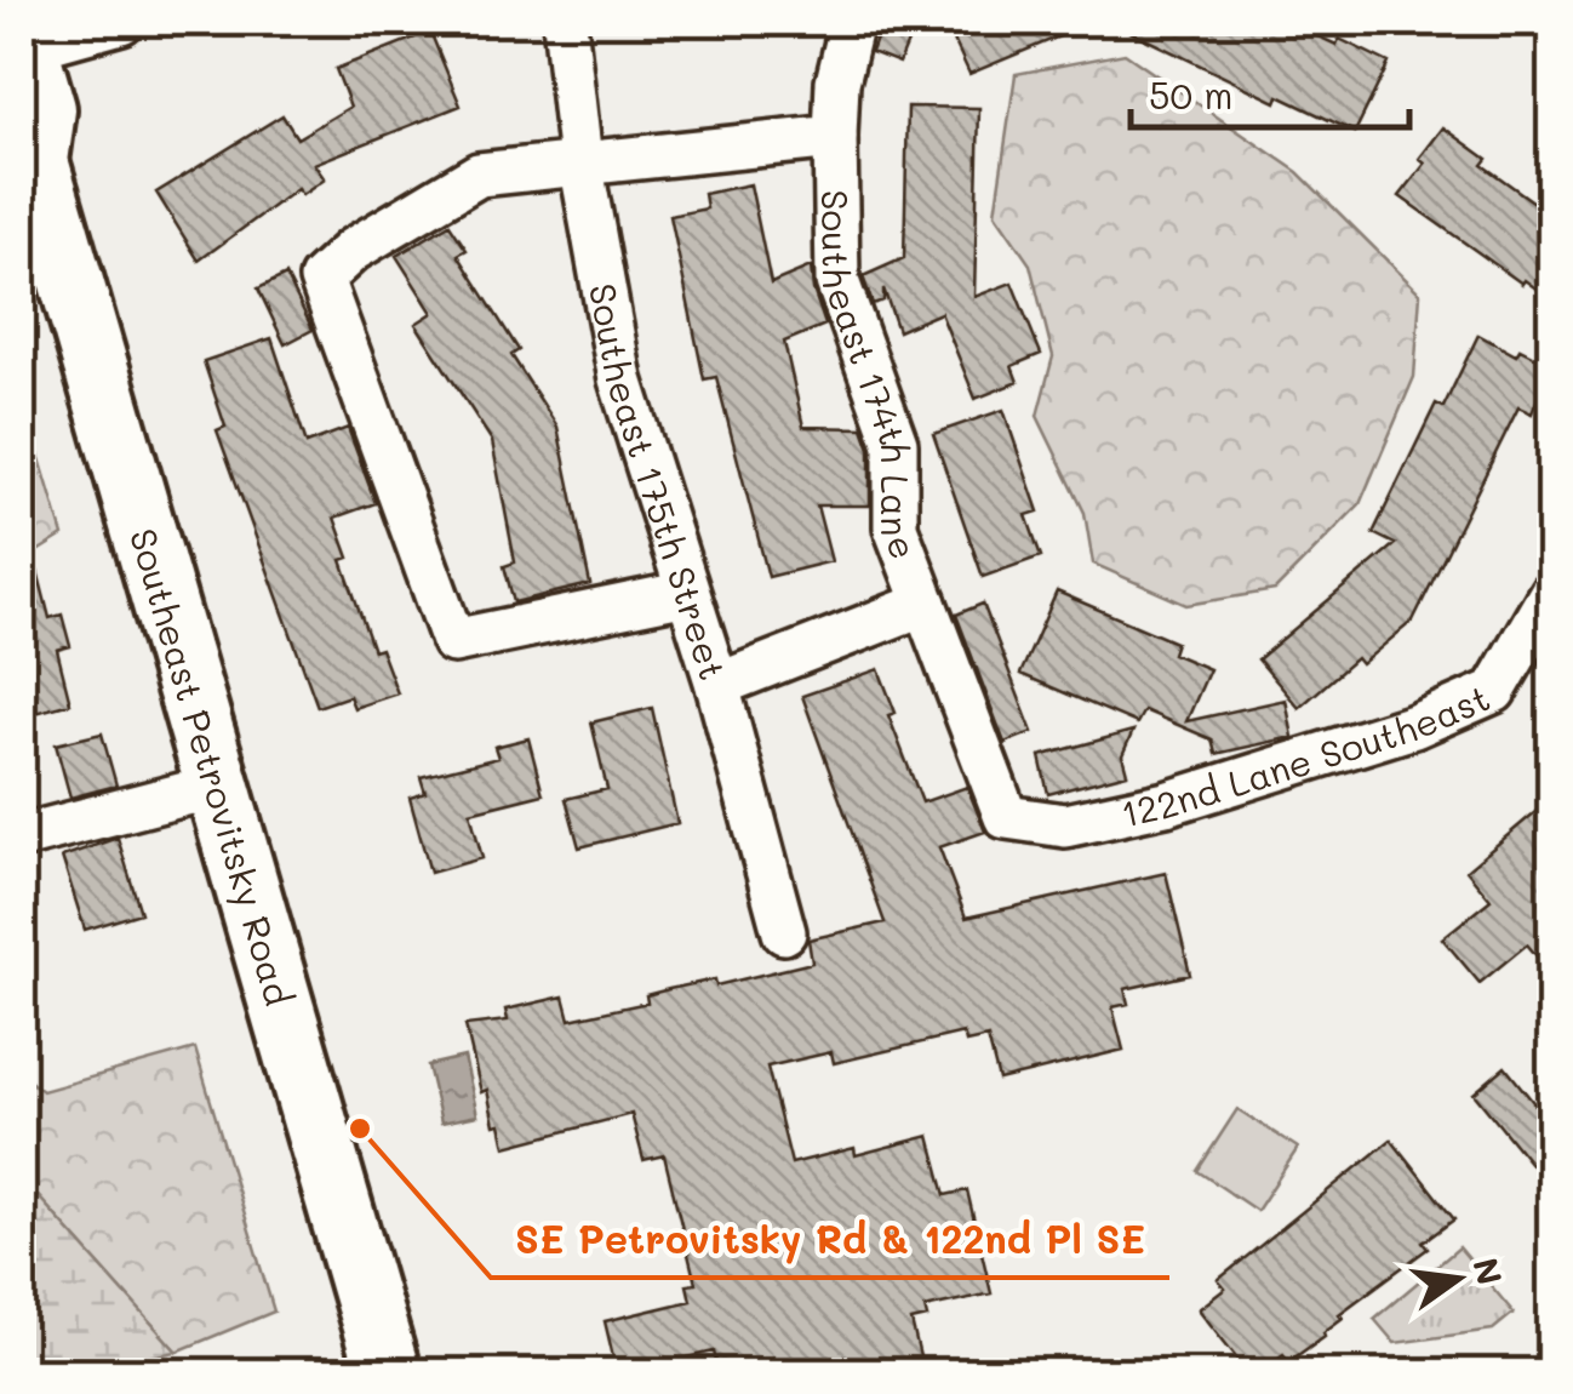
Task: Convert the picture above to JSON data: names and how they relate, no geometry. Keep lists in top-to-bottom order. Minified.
{"streets":{"main road":["Southeast Petrovitsky Road"],"street":["Southeast 174th Lane","Southeast 175th Street","122nd Lane Southeast"]},"crossings":[["Southeast 174th Lane","Southeast 175th Street"],["Southeast 174th Lane","122nd Lane Southeast"]],"places":["SE Petrovitsky Rd & 122nd Pl SE"],"scale_bar":"50 m","north":"right"}
